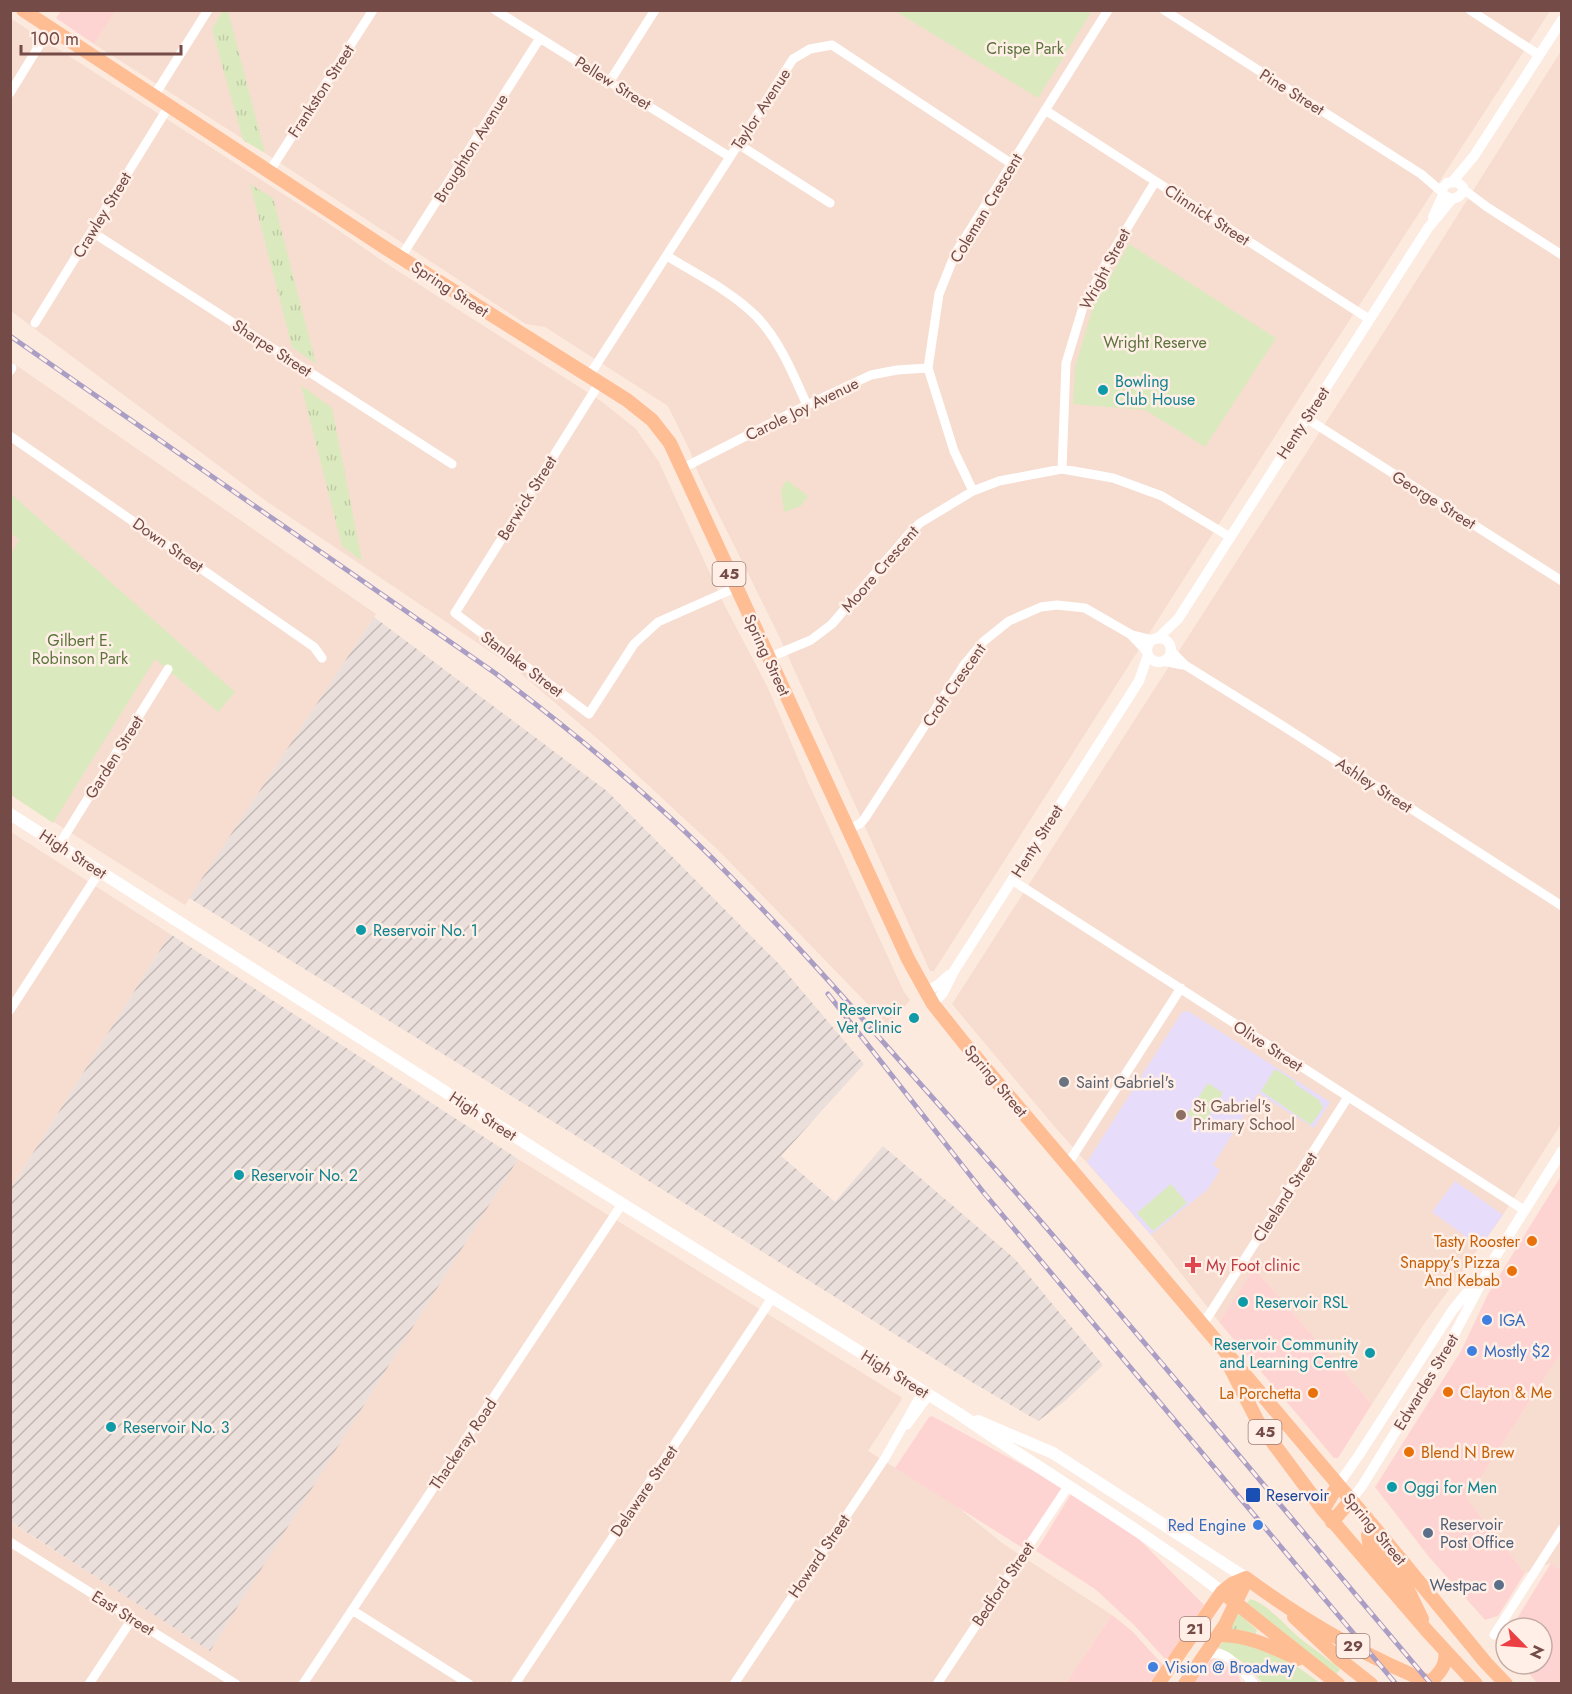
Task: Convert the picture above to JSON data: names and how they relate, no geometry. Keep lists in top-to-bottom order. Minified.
{"streets":{"main road":["Spring Street","45","High Street","21","29"],"street":["Pellew Street","Frankston Street","Pine Street","Taylor Avenue","Broughton Avenue","Coleman Crescent","Crawley Street","Clinnick Street","Wright Street","Sharpe Street","Carole Joy Avenue","Henty Street","Berwick Street","George Street","Down Street","Moore Crescent","Stanlake Street","Croft Crescent","Garden Street","Ashley Street","Olive Street","Cleeland Street","Edwardes Street","Thackeray Road","Delaware Street","Howard Street","Bedford Street","East Street"]},"crossings":[["Pellew Street","Taylor Avenue"],["Pellew Street","Broughton Avenue"],["Frankston Street","Spring Street"],["Pine Street","Henty Street"],["Taylor Avenue","Coleman Crescent"],["Taylor Avenue","Spring Street"],["Taylor Avenue","Berwick Street"],["Broughton Avenue","Spring Street"],["Coleman Crescent","Clinnick Street"],["Coleman Crescent","Carole Joy Avenue"],["Coleman Crescent","Moore Crescent"],["Crawley Street","Spring Street"],["Crawley Street","Sharpe Street"],["Clinnick Street","Wright Street"],["Clinnick Street","Henty Street"],["Wright Street","Moore Crescent"],["Spring Street","Carole Joy Avenue"],["Spring Street","Henty Street"],["Spring Street","Berwick Street"],["Spring Street","Moore Crescent"],["Spring Street","Stanlake Street"],["Spring Street","Croft Crescent"],["Spring Street","Cleeland Street"],["Spring Street","Edwardes Street"],["Henty Street","George Street"],["Henty Street","Moore Crescent"],["Henty Street","Croft Crescent"],["Henty Street","Ashley Street"],["Henty Street","Olive Street"],["Berwick Street","Stanlake Street"],["Croft Crescent","Ashley Street"],["Garden Street","High Street"],["High Street","Thackeray Road"],["High Street","Delaware Street"],["High Street","Howard Street"],["High Street","Bedford Street"],["High Street","21"],["Olive Street","Cleeland Street"],["Olive Street","Edwardes Street"]],"parks":["Crispe Park","Wright Reserve","Gilbert E. Robinson Park"],"places":{"other":["Bowling Club House","Reservoir No. 1","Reservoir Vet Clinic","Saint Gabriel's","St Gabriel's Primary School","Reservoir No. 2","Tasty Rooster","Snappy's Pizza And Kebab","Reservoir RSL","IGA","Mostly $2","Reservoir Community and Learning Centre","Clayton & Me","La Porchetta","Reservoir No. 3","Blend N Brew","Oggi for Men","Red Engine","Reservoir Post Office","Westpac","Vision @ Broadway"],"health":["My Foot clinic"],"transit":["Reservoir"]},"scale_bar":"100 m","north":"bottom right"}
